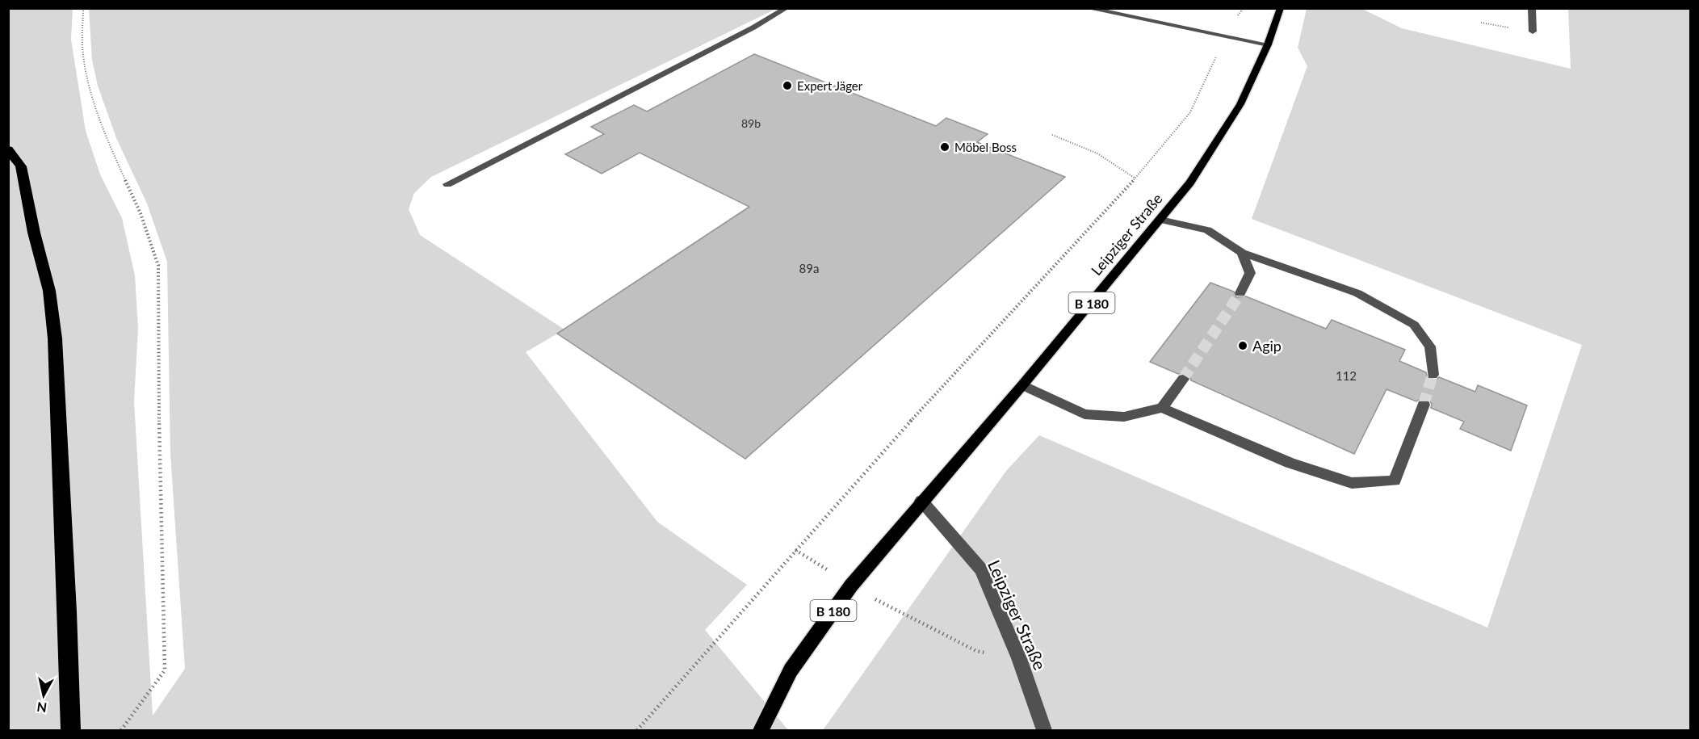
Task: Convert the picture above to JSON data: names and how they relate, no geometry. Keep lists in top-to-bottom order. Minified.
{"streets":{"main road":["Leipziger Straße","B 180"]},"places":["Expert Jäger","Möbel Boss","Agip"],"house_numbers":["89b","89a","112"],"north":"bottom"}
